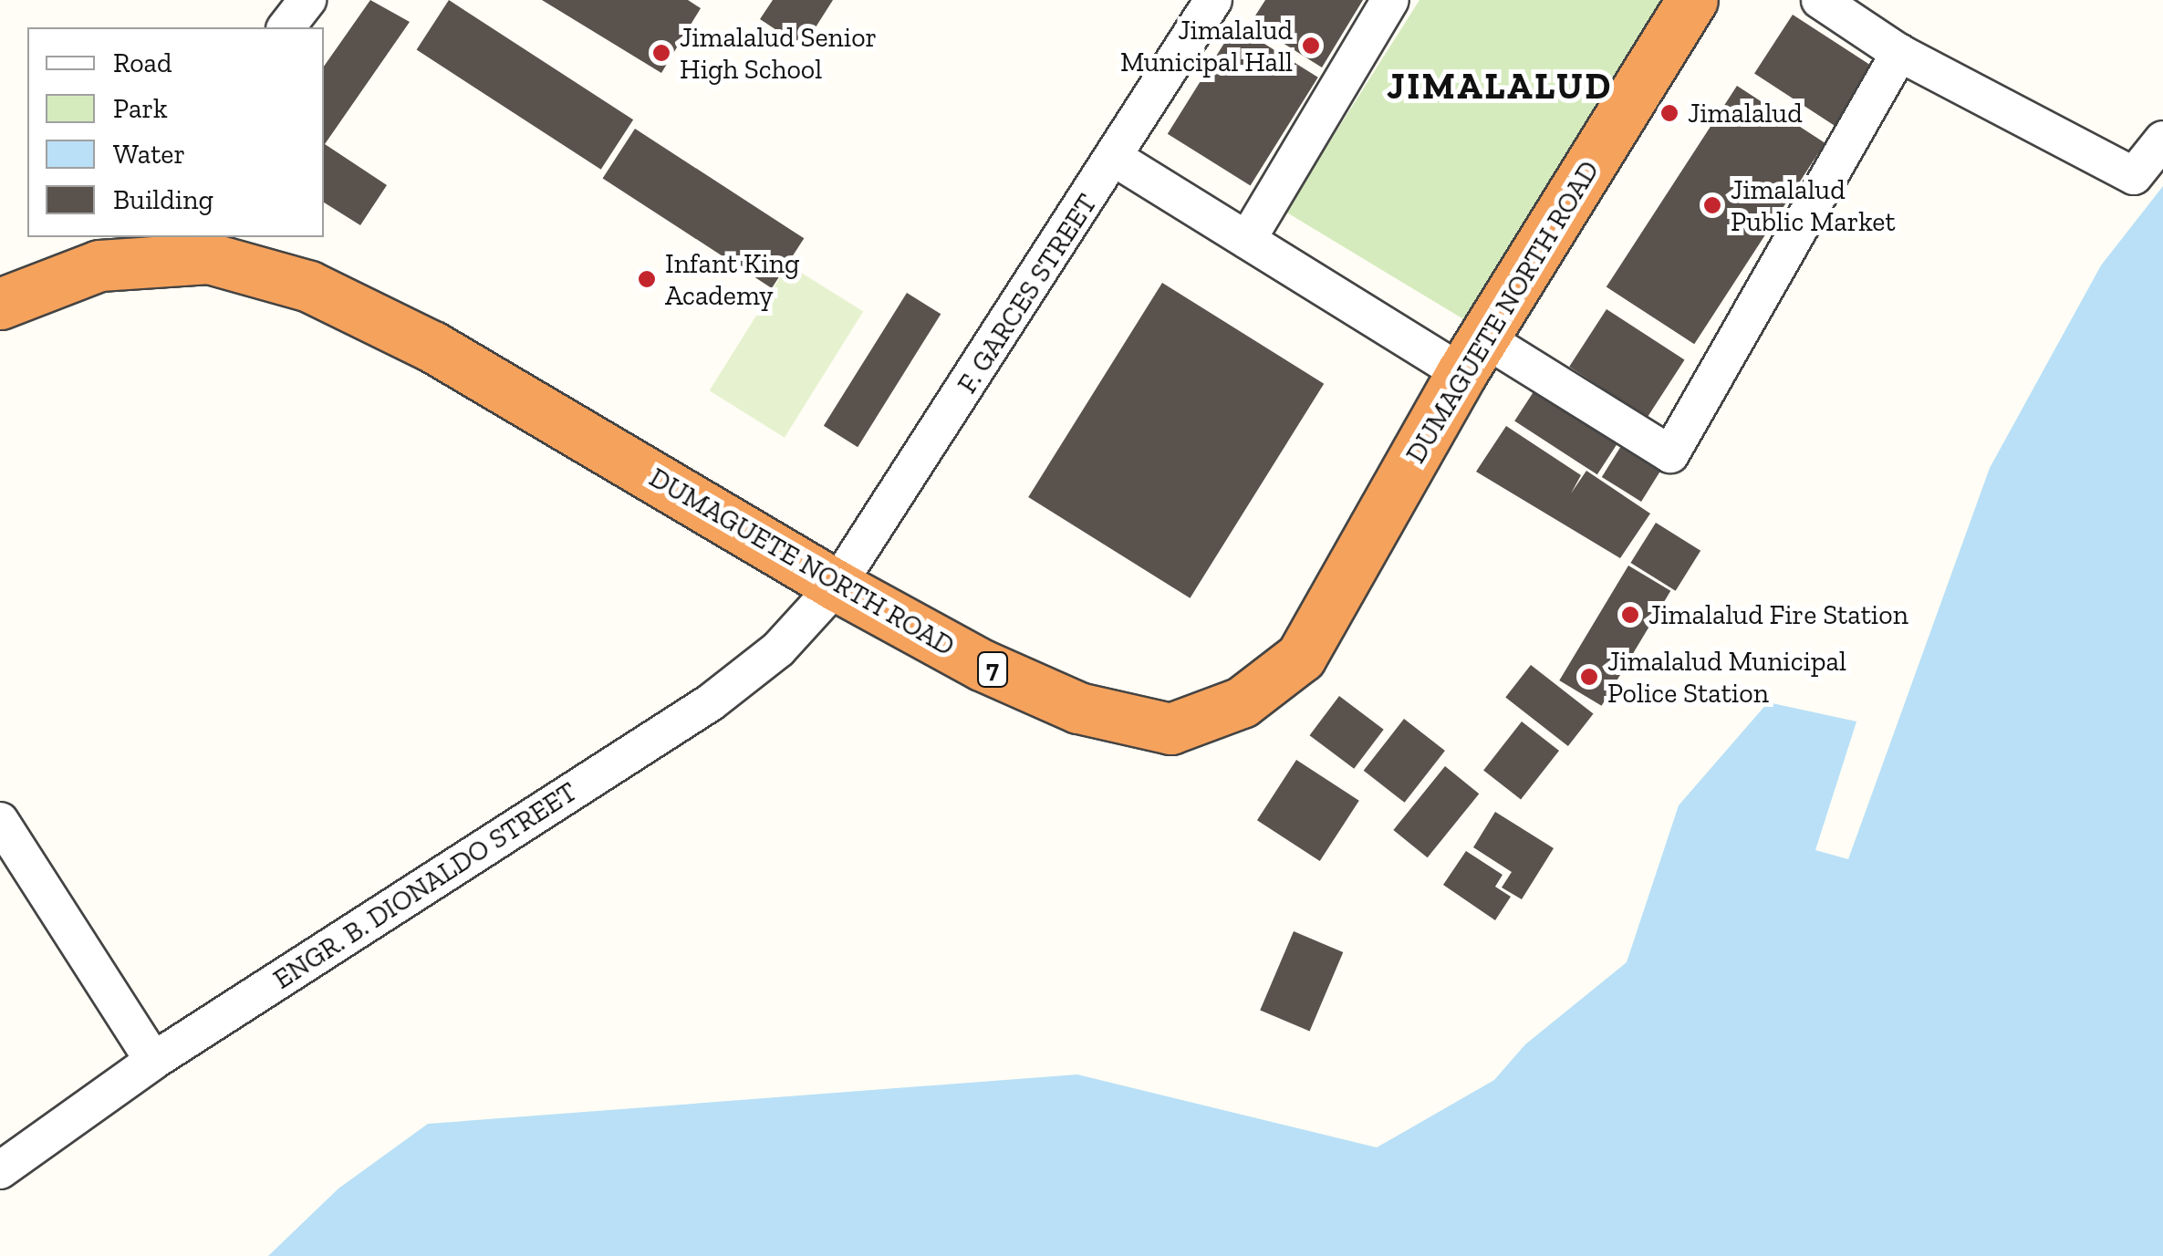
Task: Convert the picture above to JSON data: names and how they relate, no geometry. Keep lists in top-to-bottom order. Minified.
{"streets":{"highway":["DUMAGUETE NORTH ROAD","7"],"street":["F. GARCES STREET","ENGR. B. DIONALDO STREET"]},"crossings":[["F. GARCES STREET","DUMAGUETE NORTH ROAD"],["F. GARCES STREET","ENGR. B. DIONALDO STREET"],["DUMAGUETE NORTH ROAD","ENGR. B. DIONALDO STREET"]],"districts":["JIMALALUD"],"places":["Jimalalud Municipal Hall","Jimalalud Senior High School","Jimalalud","Jimalalud Public Market","Infant King Academy","Jimalalud Fire Station","Jimalalud Municipal Police Station"],"legend":["Road","Park","Water","Building"]}
